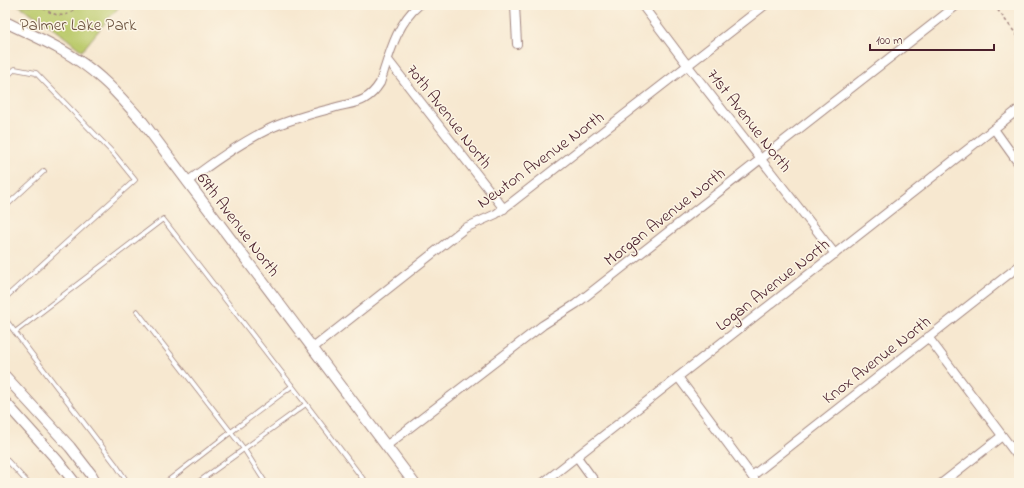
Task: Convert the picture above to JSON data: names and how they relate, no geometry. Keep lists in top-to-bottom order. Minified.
{"streets":{"street":["70th Avenue North","71st Avenue North","Newton Avenue North","Morgan Avenue North","69th Avenue North","Logan Avenue North","Knox Avenue North"]},"crossings":[["70th Avenue North","Newton Avenue North"],["71st Avenue North","Newton Avenue North"],["71st Avenue North","Morgan Avenue North"],["71st Avenue North","Logan Avenue North"],["Newton Avenue North","69th Avenue North"],["Morgan Avenue North","69th Avenue North"]],"parks":["Palmer Lake Park"],"scale_bar":"100 m"}
